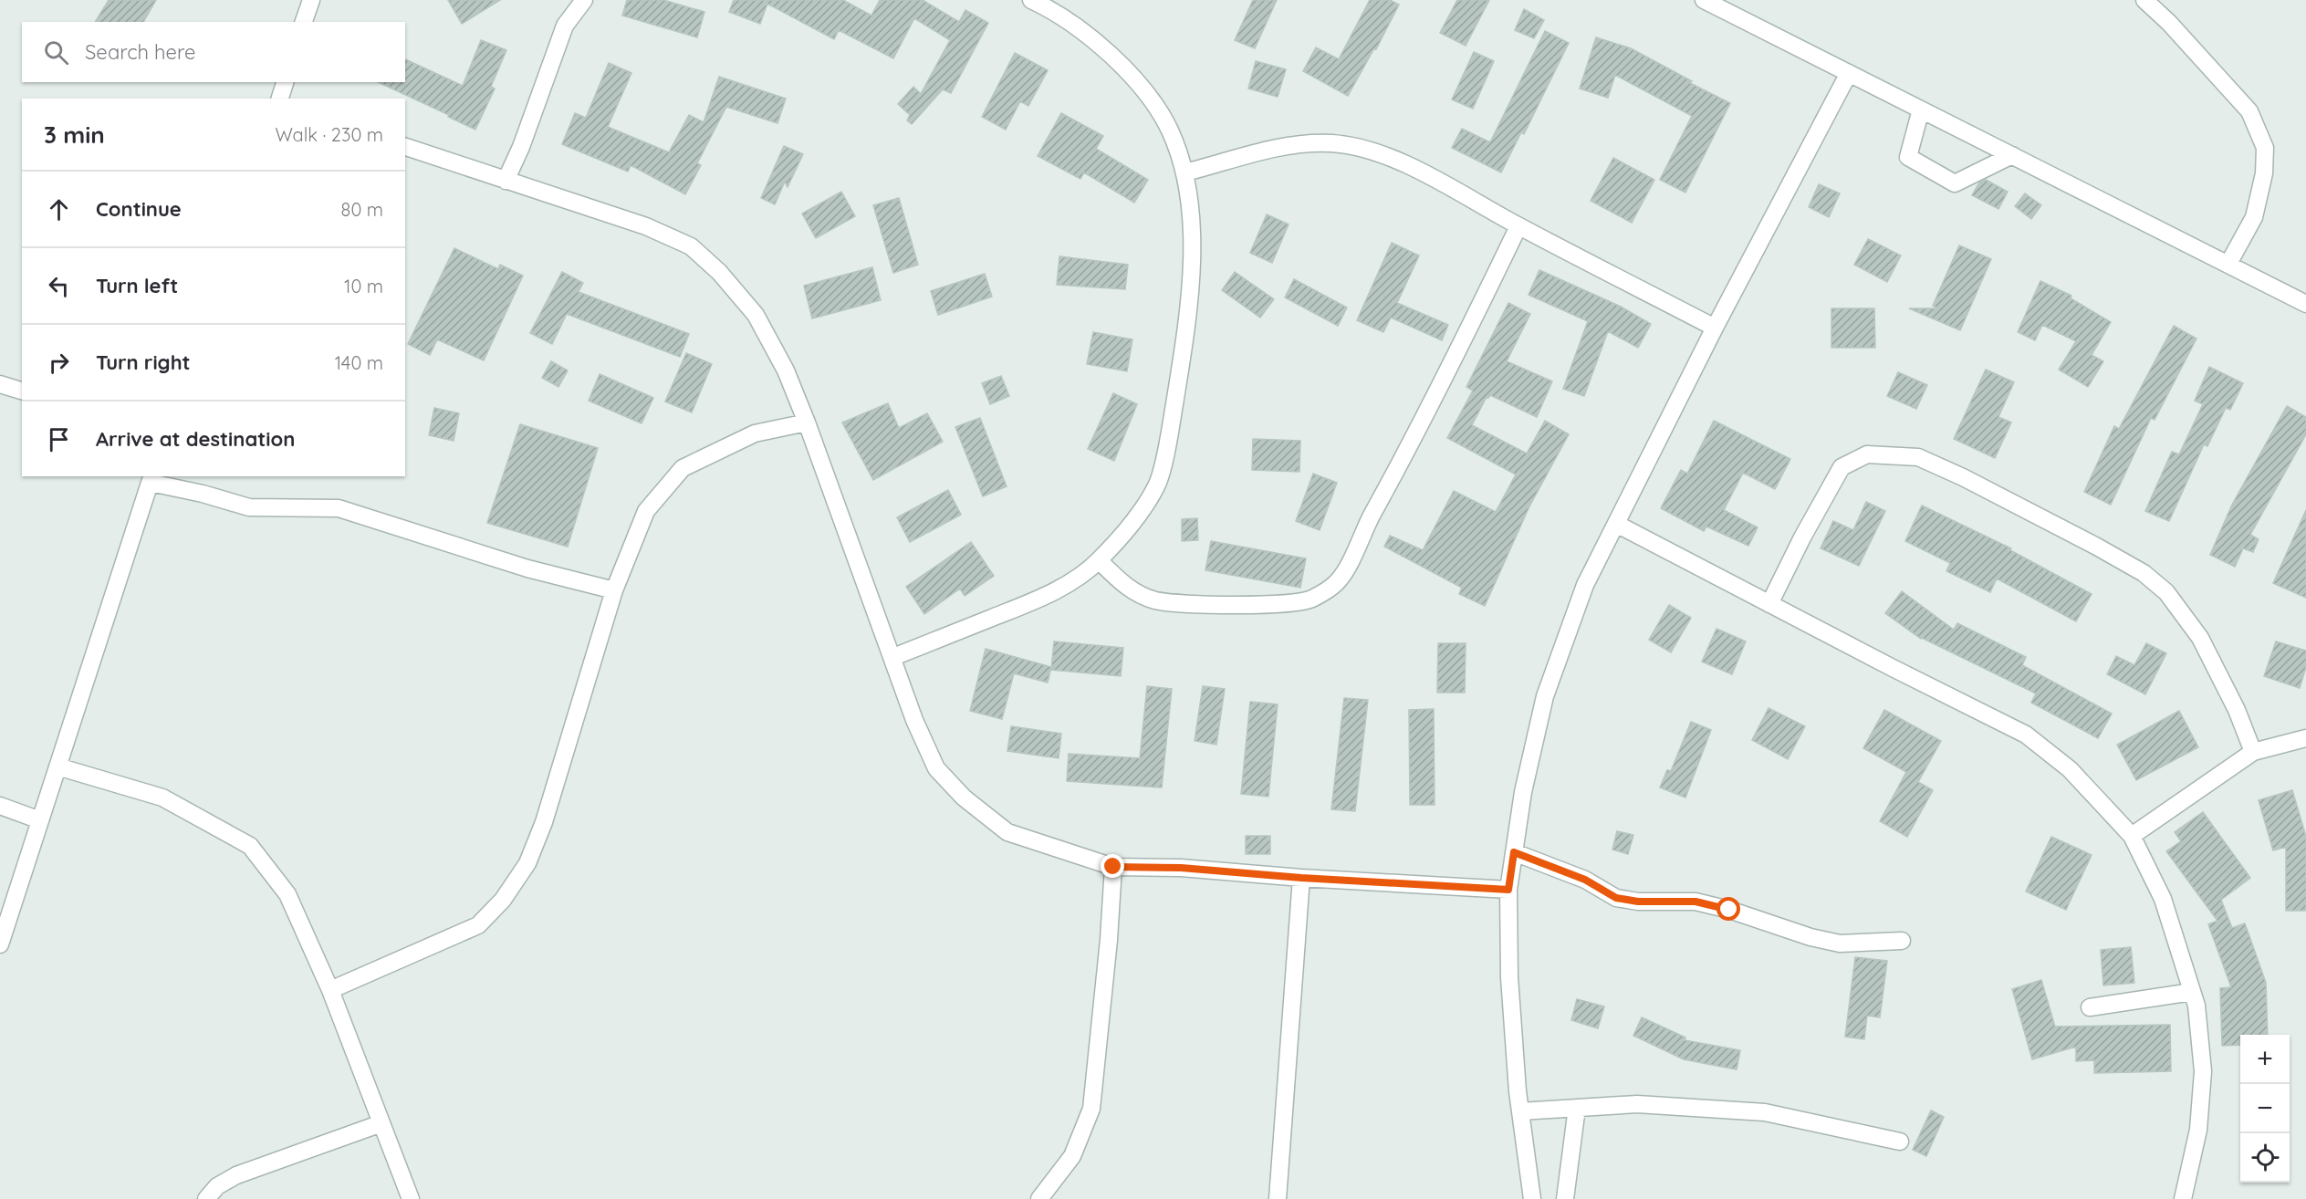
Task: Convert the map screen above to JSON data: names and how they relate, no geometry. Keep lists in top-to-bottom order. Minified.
{"page":{"search":"Search here","heading":["3 min","Walk · 230 m"],"list":[["Continue","80 m"],["Turn left","10 m"],["Turn right","140 m"],"Arrive at destination"],"map_buttons":["+","−"]}}
